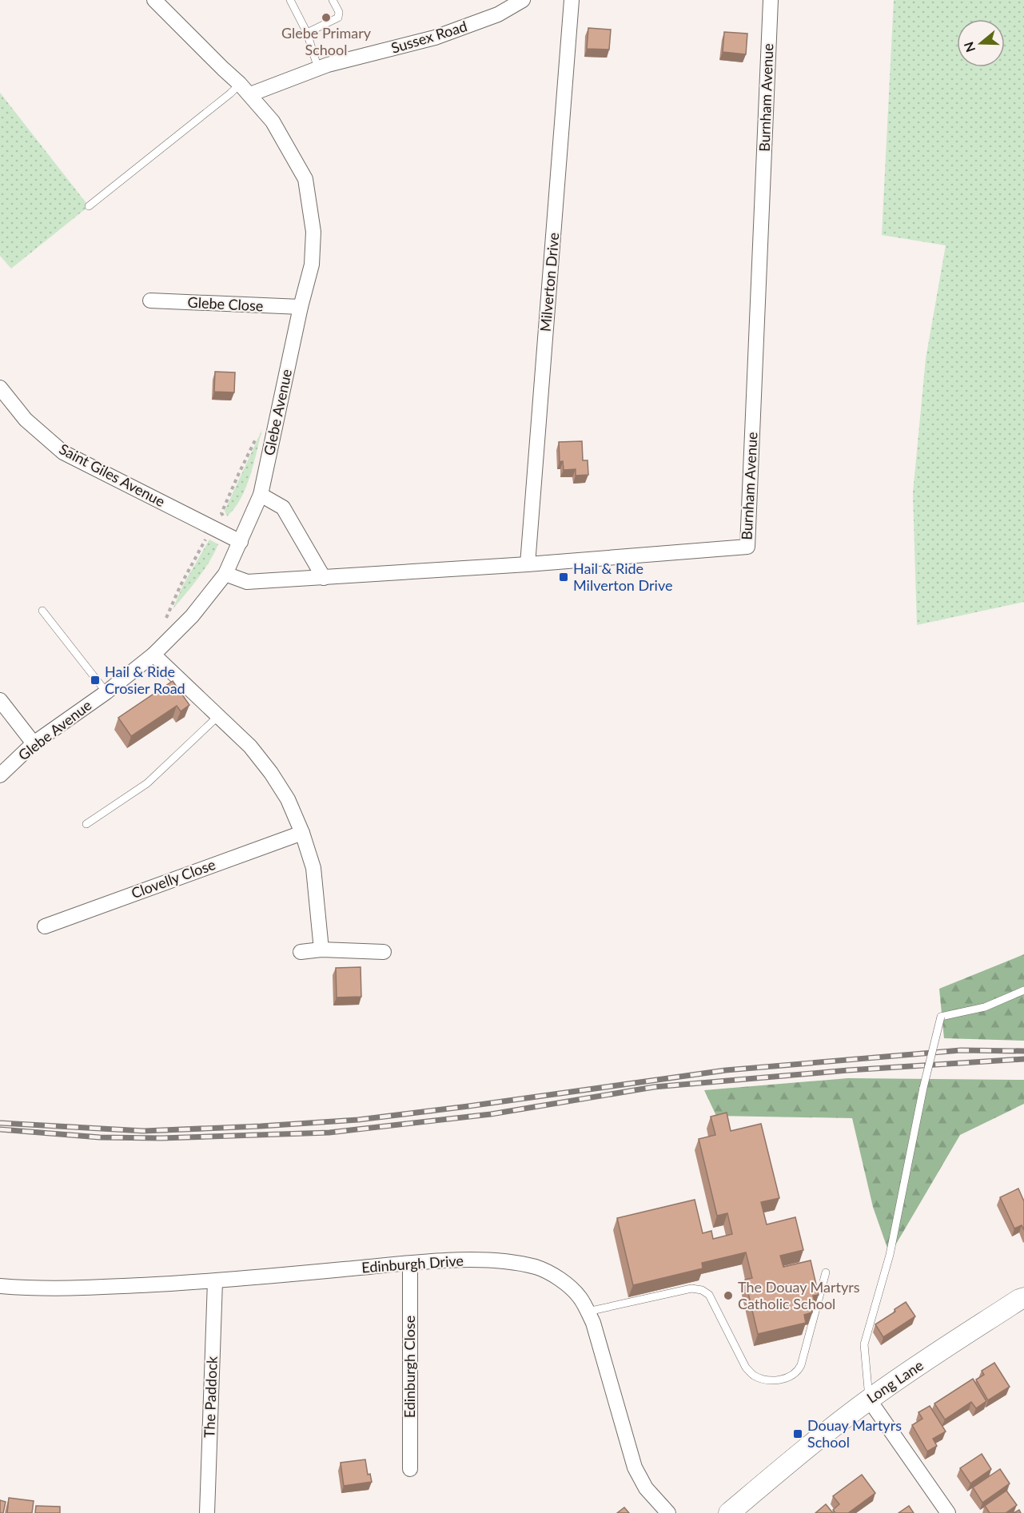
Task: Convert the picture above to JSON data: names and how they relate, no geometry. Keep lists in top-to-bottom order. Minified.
{"streets":{"main road":["Long Lane"],"street":["Sussex Road","Burnham Avenue","Milverton Drive","Glebe Close","Glebe Avenue","Saint Giles Avenue","Clovelly Close","Edinburgh Drive","Edinburgh Close","The Paddock"]},"crossings":[["Sussex Road","Glebe Avenue"],["Burnham Avenue","Milverton Drive"],["Burnham Avenue","Glebe Avenue"],["Glebe Close","Glebe Avenue"],["Glebe Avenue","Saint Giles Avenue"],["Edinburgh Drive","Edinburgh Close"],["Edinburgh Drive","The Paddock"]],"places":{"other":["Glebe Primary School","The Douay Martyrs Catholic School"],"transit":["Hail & Ride Milverton Drive","Hail & Ride Crosier Road","Douay Martyrs School"]},"north":"left"}
